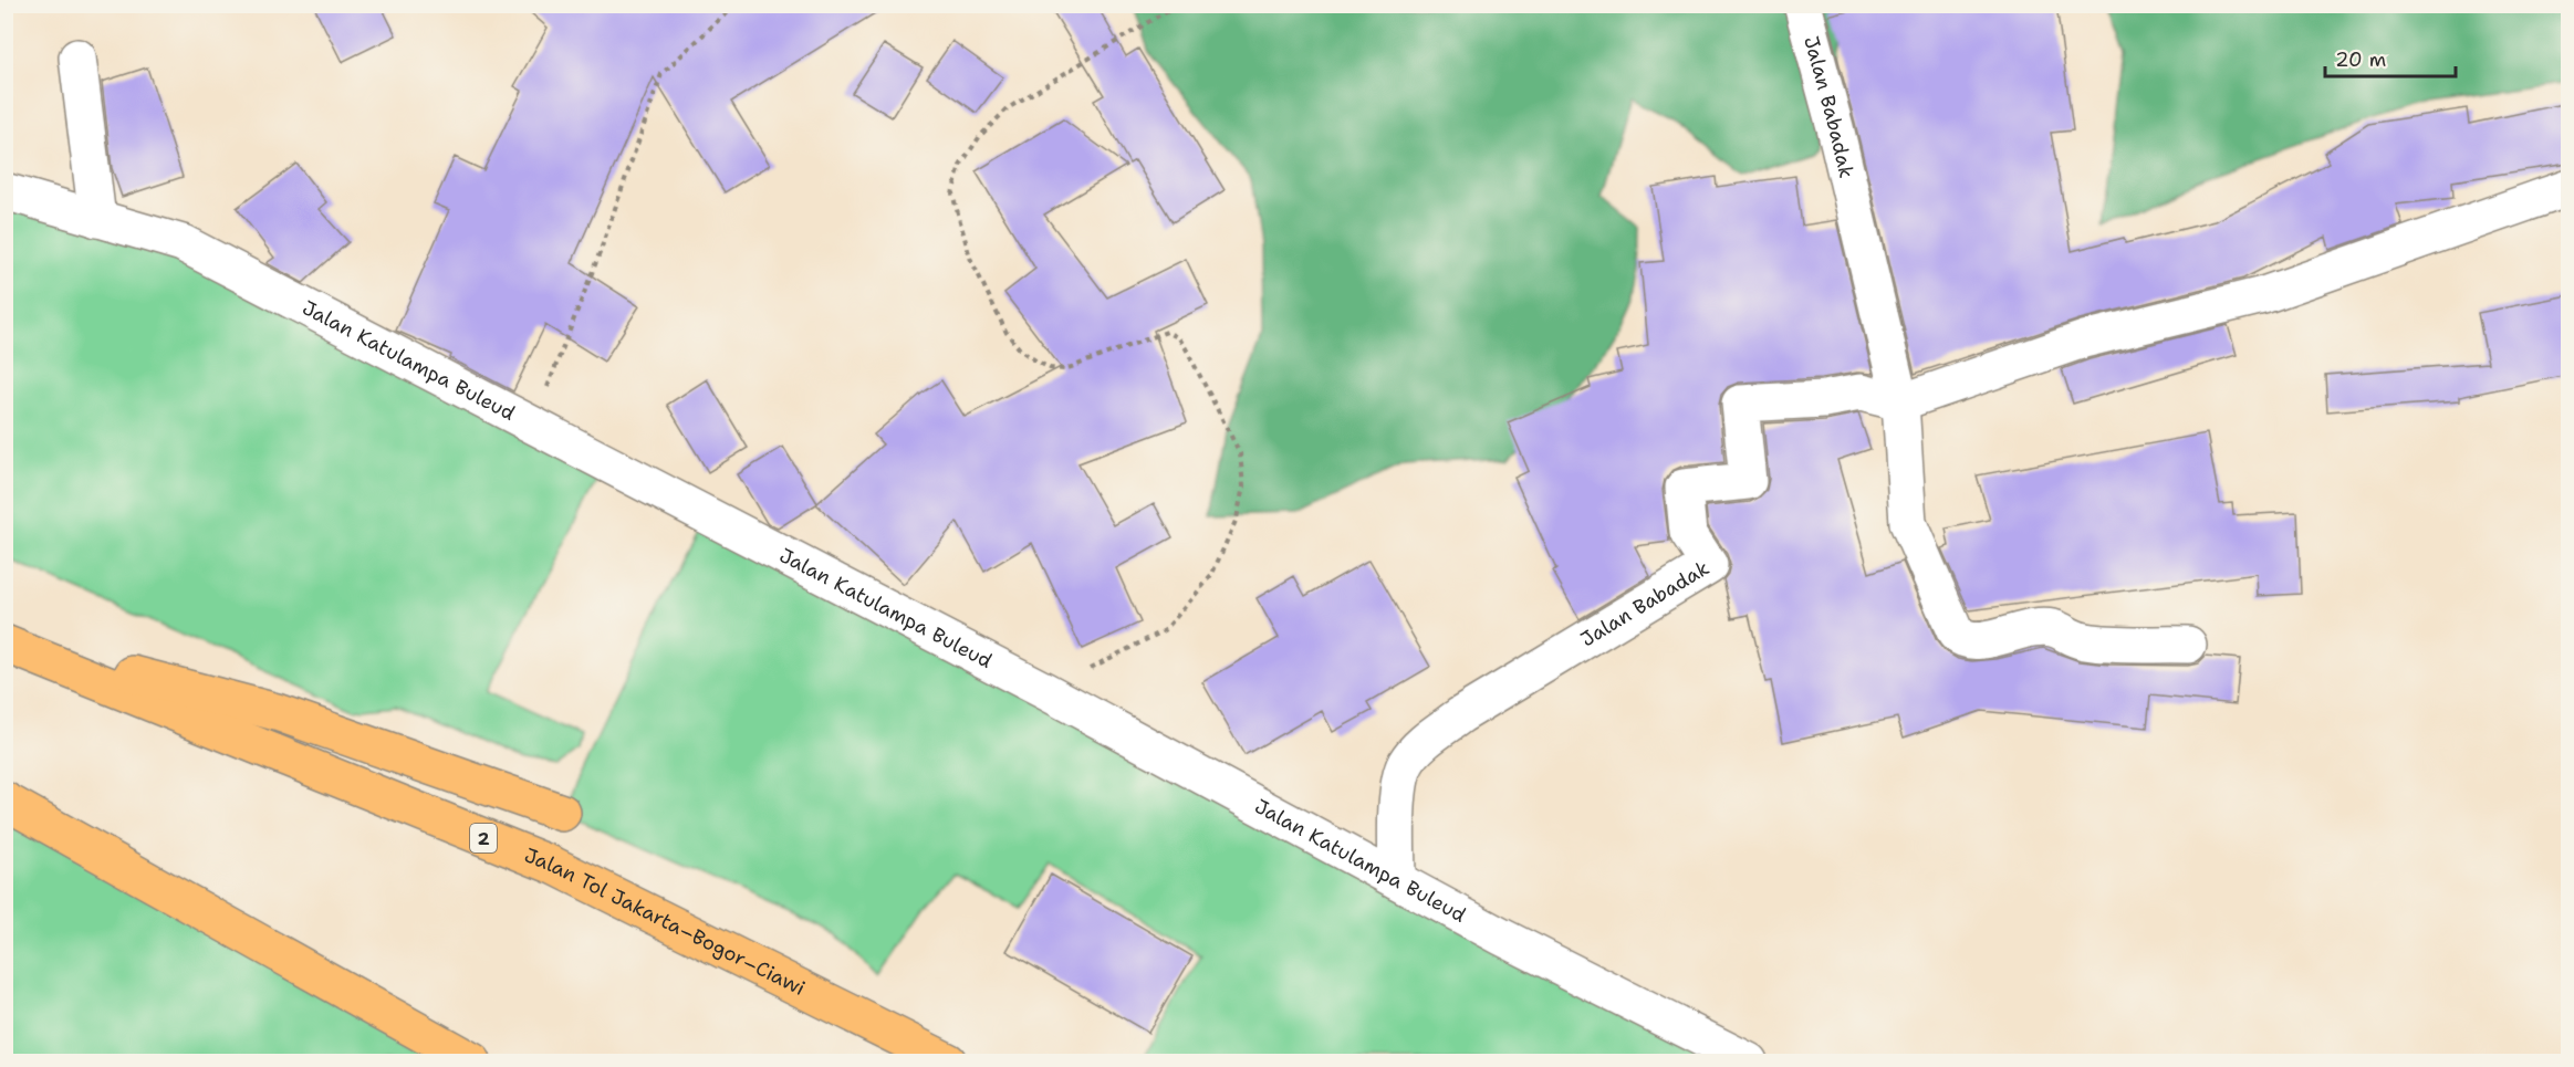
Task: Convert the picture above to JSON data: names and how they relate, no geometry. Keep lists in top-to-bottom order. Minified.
{"streets":{"highway":["2","Jalan Tol Jakarta–Bogor–Ciawi"],"street":["Jalan Babadak","Jalan Katulampa Buleud"]},"crossings":[["Jalan Babadak","Jalan Katulampa Buleud"]],"scale_bar":"20 m"}
